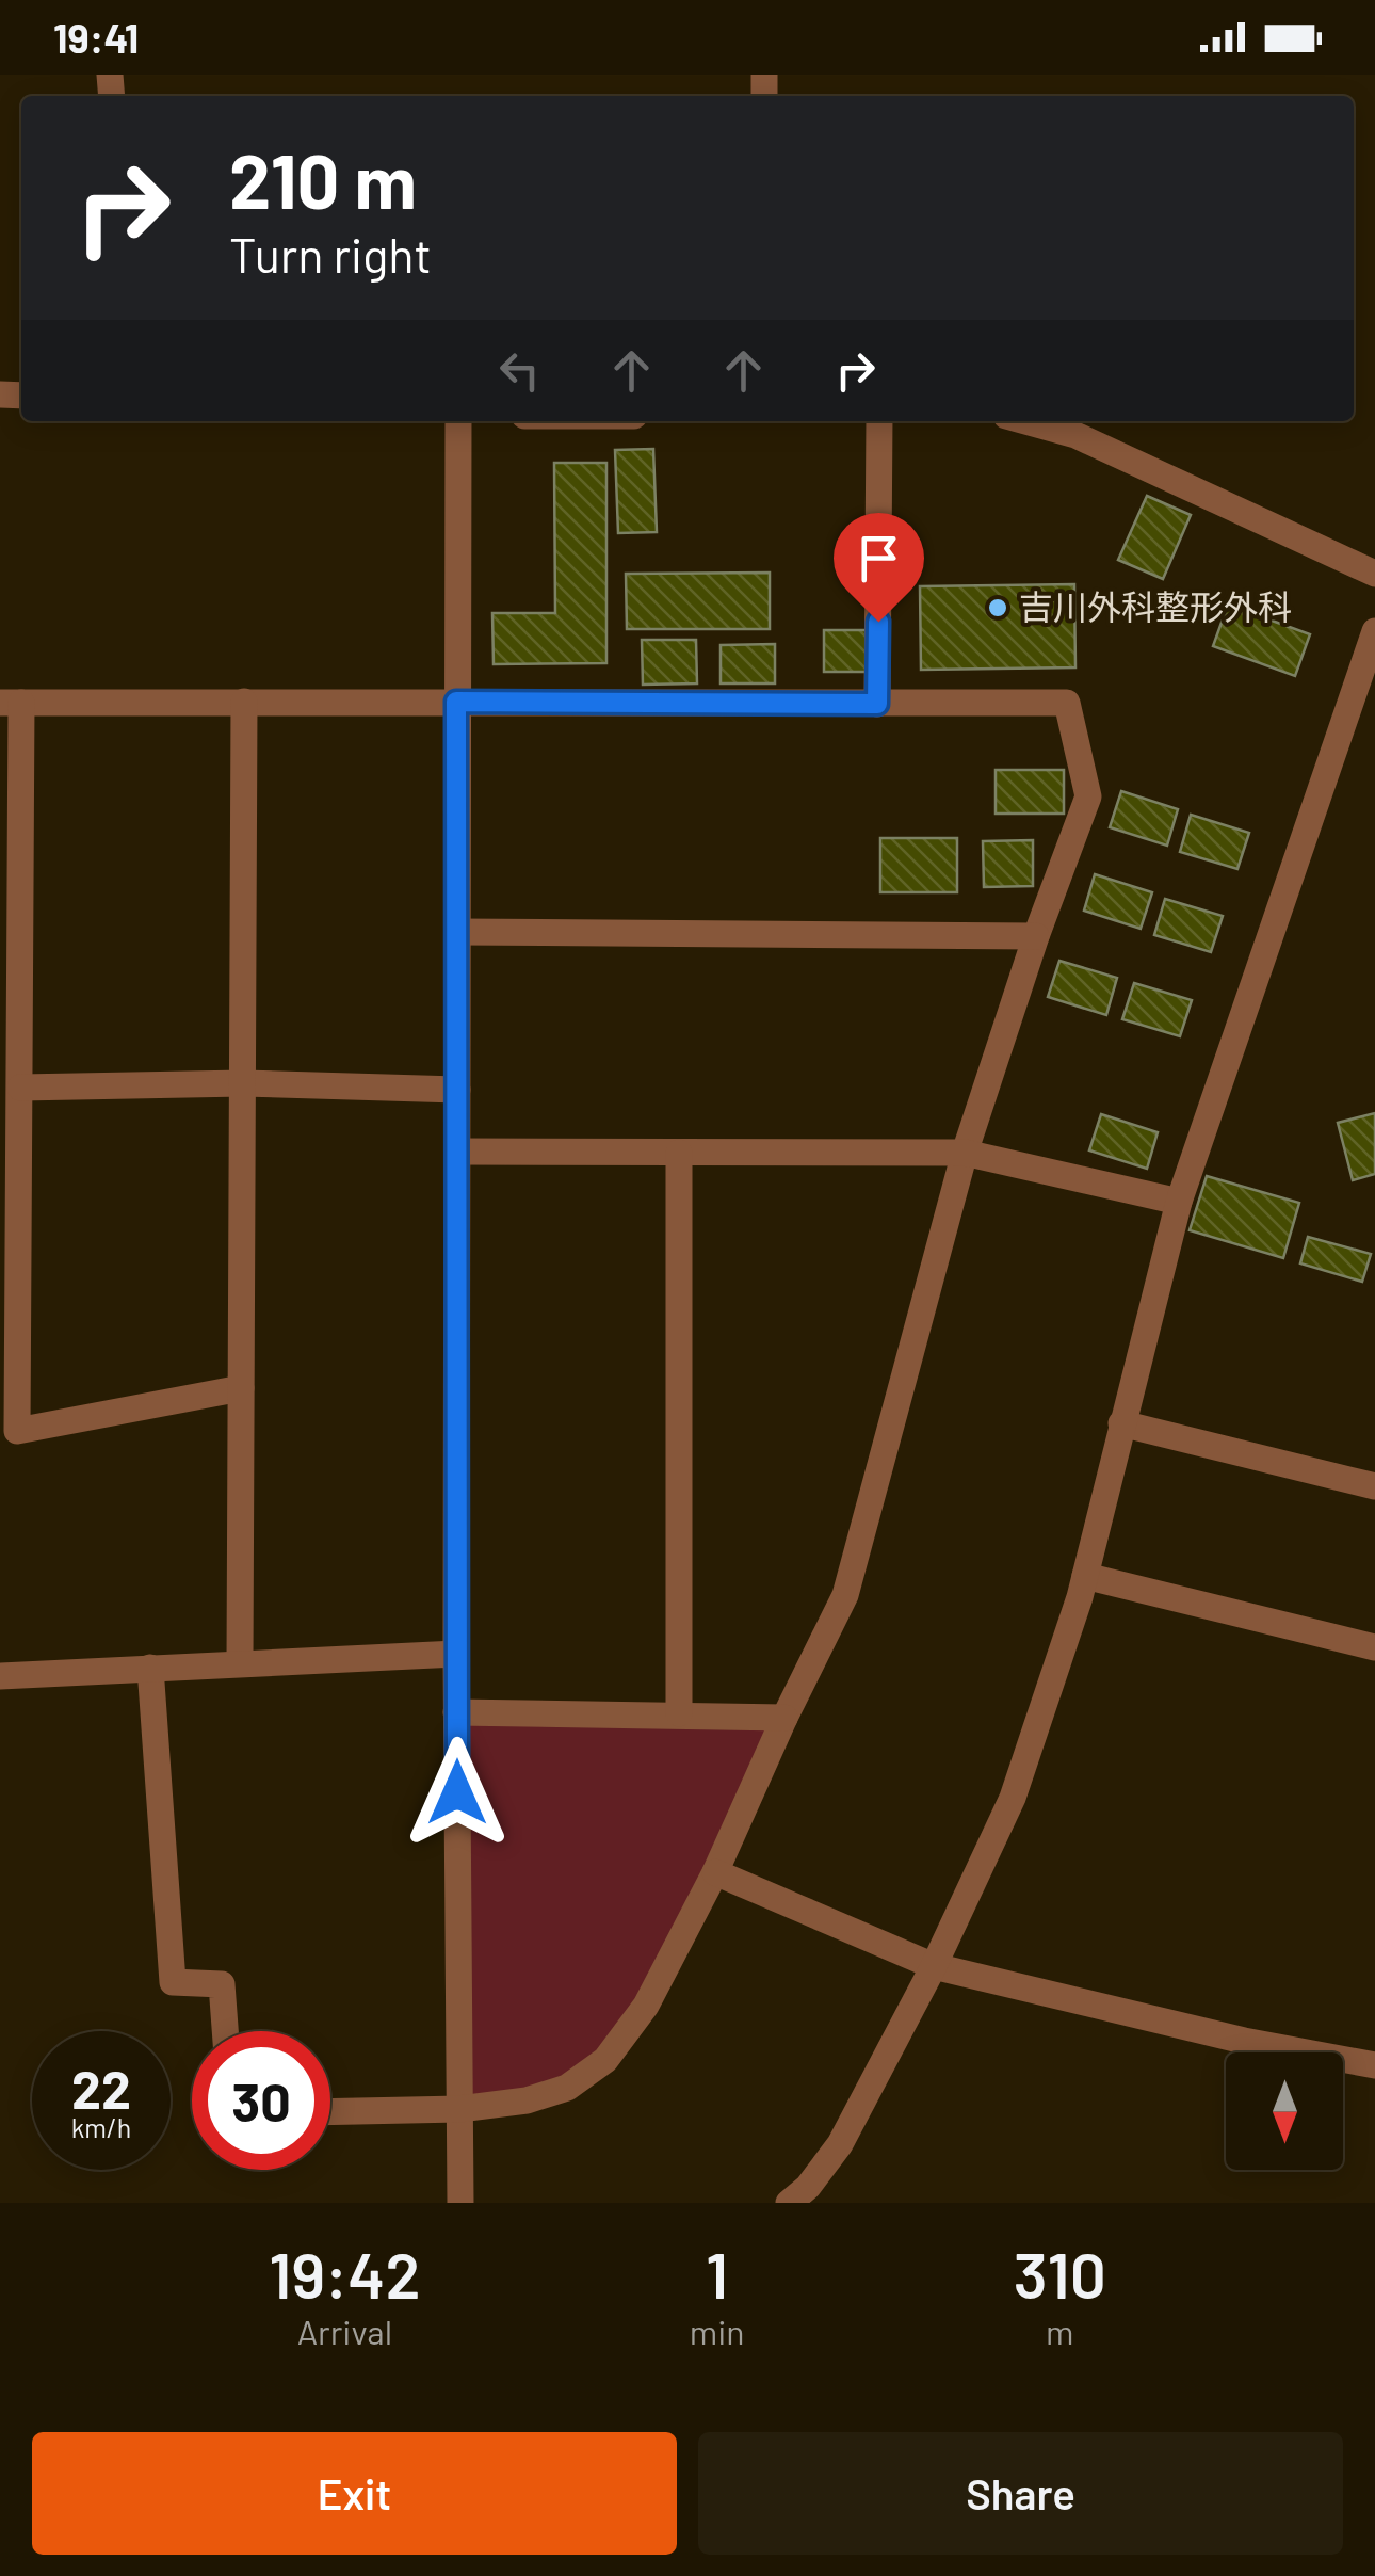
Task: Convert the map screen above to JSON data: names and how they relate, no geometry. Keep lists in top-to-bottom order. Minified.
{"places":["吉川外科整形外科"],"north":"bottom","page":{"status":"19:41","turn":["210 m","Turn right"],"speed":"22 km/h","limit":"30","eta":["19:42","Arrival","1","min","310","m"],"buttons":["Exit","Share"]}}
